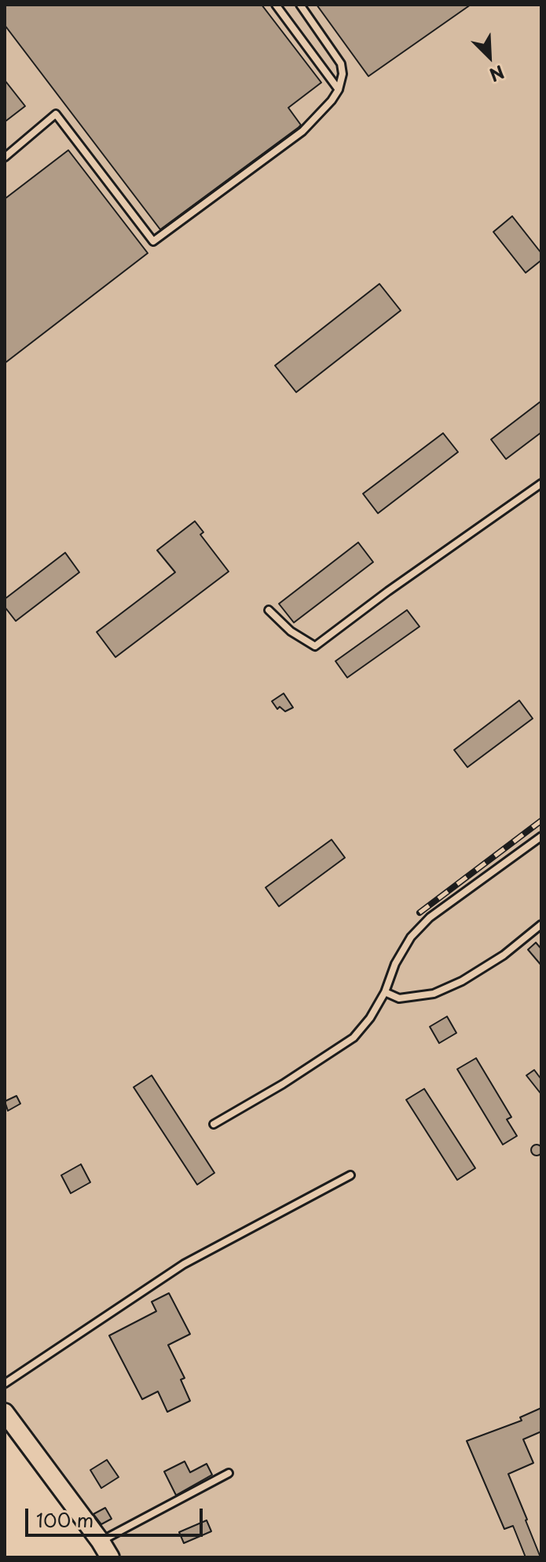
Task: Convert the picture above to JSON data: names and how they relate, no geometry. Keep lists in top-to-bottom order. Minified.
{"scale_bar":"100 m","north":"bottom right"}
